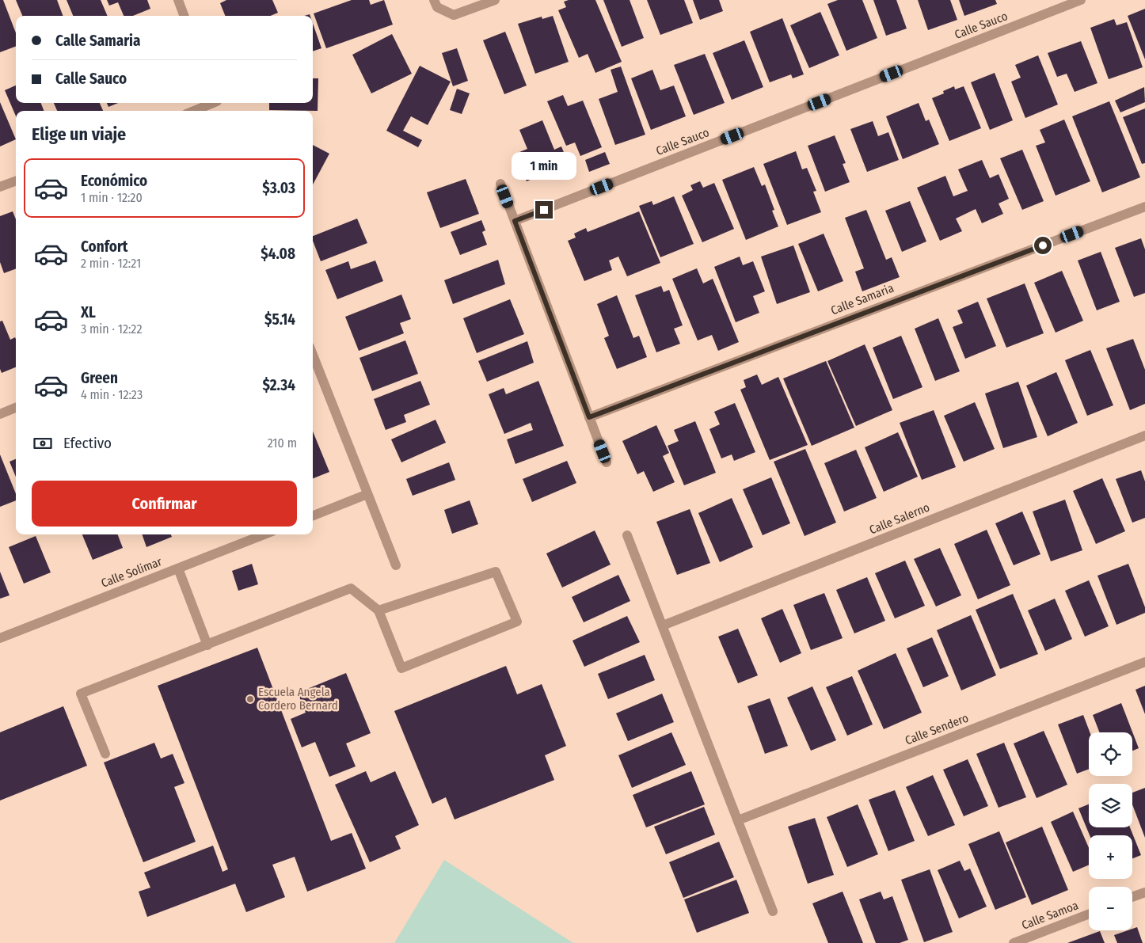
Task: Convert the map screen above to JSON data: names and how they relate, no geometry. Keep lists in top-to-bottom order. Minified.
{"streets":{"street":["Calle Sauco","Calle Samaria","Calle Salerno","Calle Solimar","Calle Sendero","Calle Samoa"]},"places":["Escuela Angela Cordero Bernard"],"page":{"banner":["Calle Samaria","Calle Sauco"],"heading":"Elige un viaje","bubble":"1 min","list":[{"name":"Económico","note":"1 min · 12:20","value":"$3.03"},{"name":"Confort","note":"2 min · 12:21","value":"$4.08"},{"name":"XL","note":"3 min · 12:22","value":"$5.14"},{"name":"Green","note":"4 min · 12:23","value":"$2.34"}],"pay":["Efectivo","210 m"],"buttons":"Confirmar","map_buttons":["+","−"]}}
